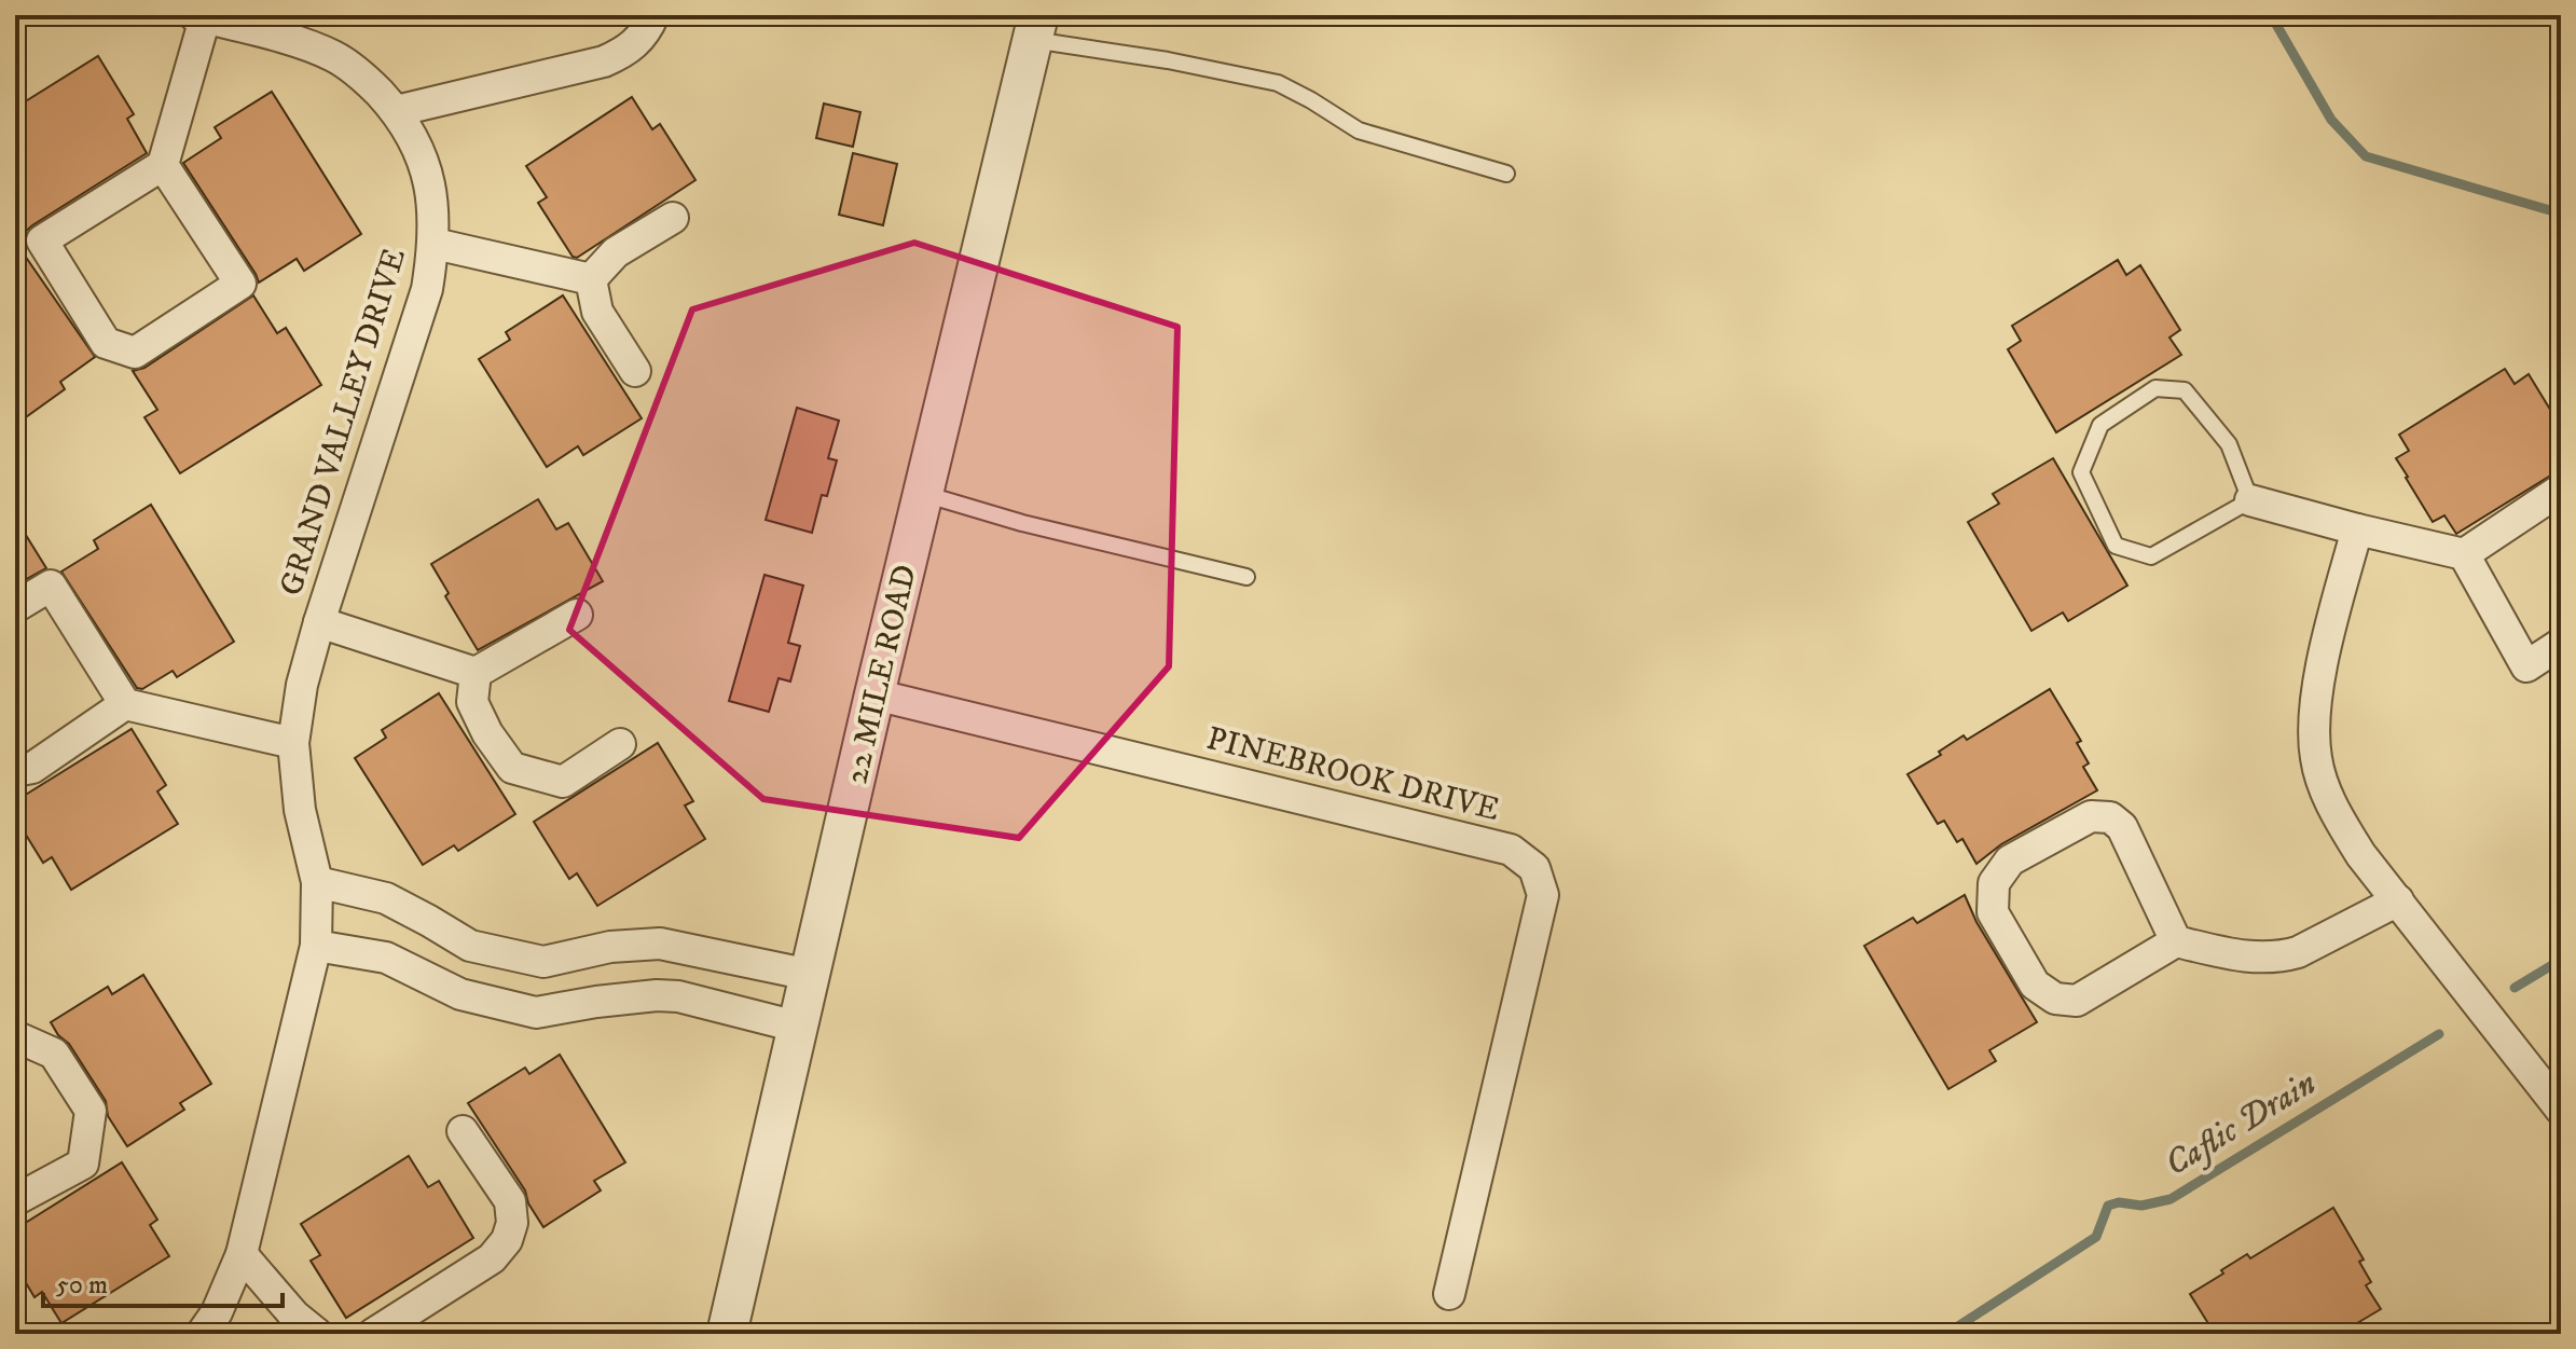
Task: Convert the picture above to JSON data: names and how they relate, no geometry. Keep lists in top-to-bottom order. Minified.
{"streets":{"street":["GRAND VALLEY DRIVE","22 MILE ROAD","PINEBROOK DRIVE"]},"crossings":[["22 MILE ROAD","PINEBROOK DRIVE"]],"water":["Caflic Drain"],"scale_bar":"50 m"}
